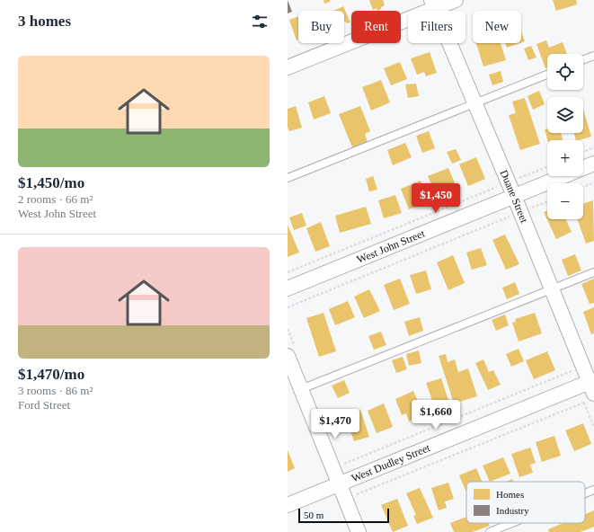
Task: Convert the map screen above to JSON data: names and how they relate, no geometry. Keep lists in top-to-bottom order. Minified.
{"streets":{"street":["Duane Street","West John Street","West Dudley Street"]},"crossings":[["Duane Street","West John Street"],["Duane Street","West Dudley Street"]],"legend":["Homes","Industry"],"scale_bar":"50 m","page":{"heading":"3 homes","chip":["Buy","Rent","Filters","New"],"list":[{"name":"$1,450/mo","note":"2 rooms · 66 m² · West John Street"},{"name":"$1,470/mo","note":"3 rooms · 86 m² · Ford Street"}],"map_buttons":["+","−"],"price":["$1,450","$1,660","$1,470"],"scale":"50 m"}}
